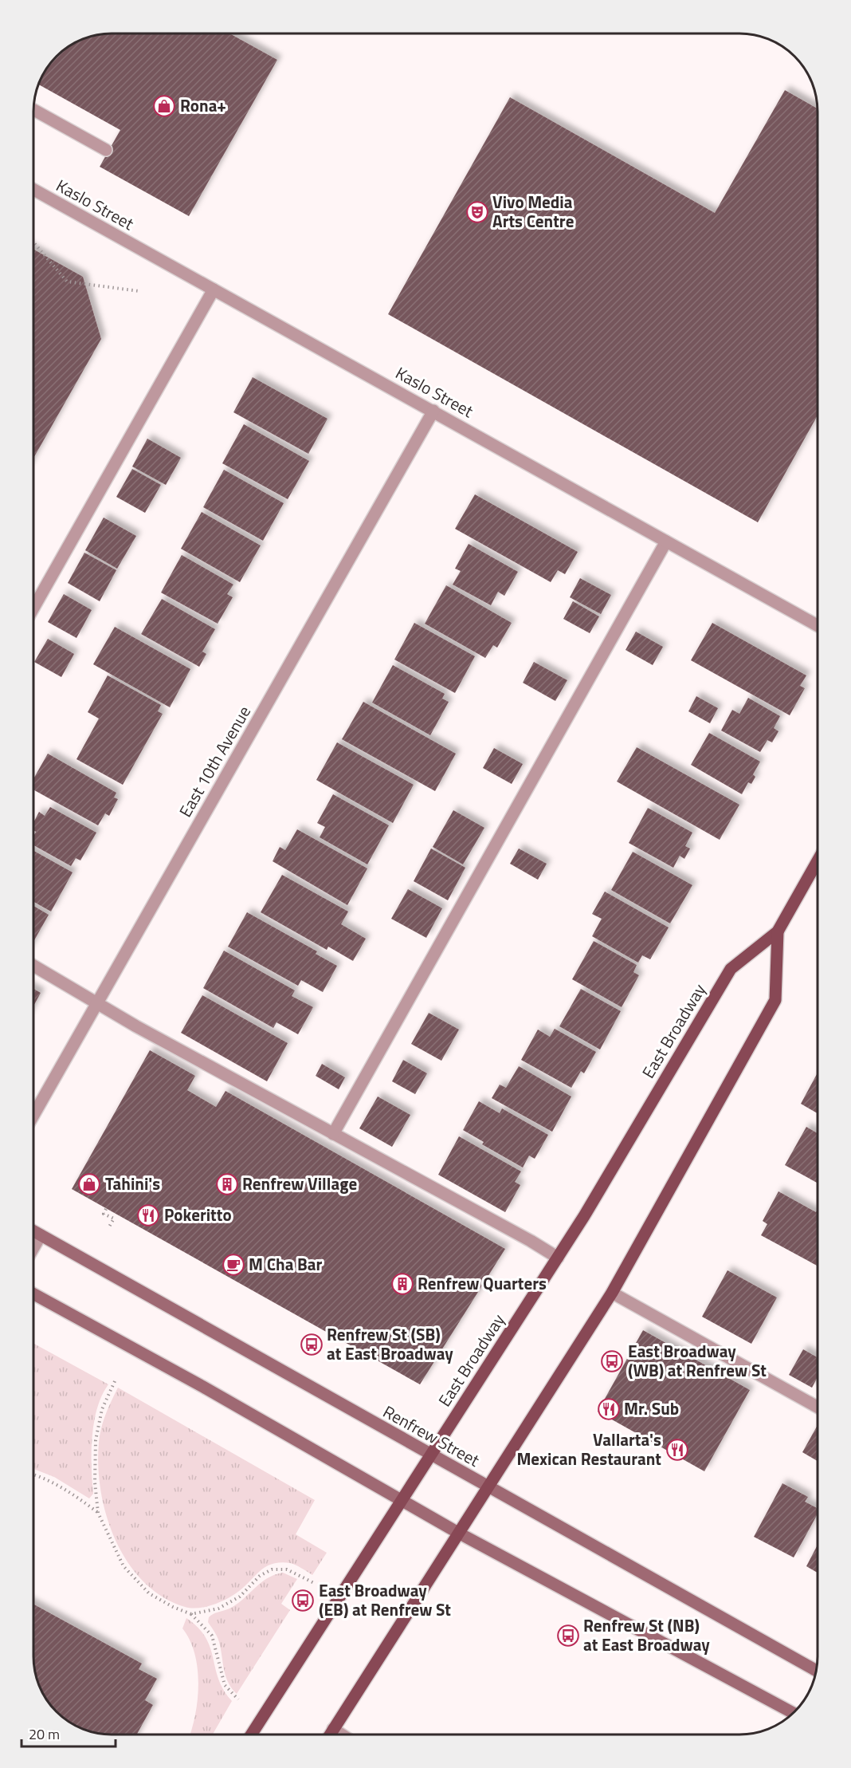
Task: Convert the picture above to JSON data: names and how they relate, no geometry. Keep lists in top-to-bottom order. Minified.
{"streets":{"main road":["East Broadway"],"street":["Kaslo Street","East 10th Avenue","Renfrew Street"]},"crossings":[["Kaslo Street","East 10th Avenue"],["East Broadway","Renfrew Street"]],"places":{"shop":["Rona+","Tahini's"],"theatre":["Vivo Media Arts Centre"],"building":["Renfrew Village","Renfrew Quarters"],"restaurant":["Pokeritto","Mr. Sub","Vallarta's Mexican Restaurant"],"cafe":["M Cha Bar"],"bus stop":["Renfrew St (SB) at East Broadway","East Broadway (WB) at Renfrew St","East Broadway (EB) at Renfrew St","Renfrew St (NB) at East Broadway"]},"scale_bar":"20 m"}
